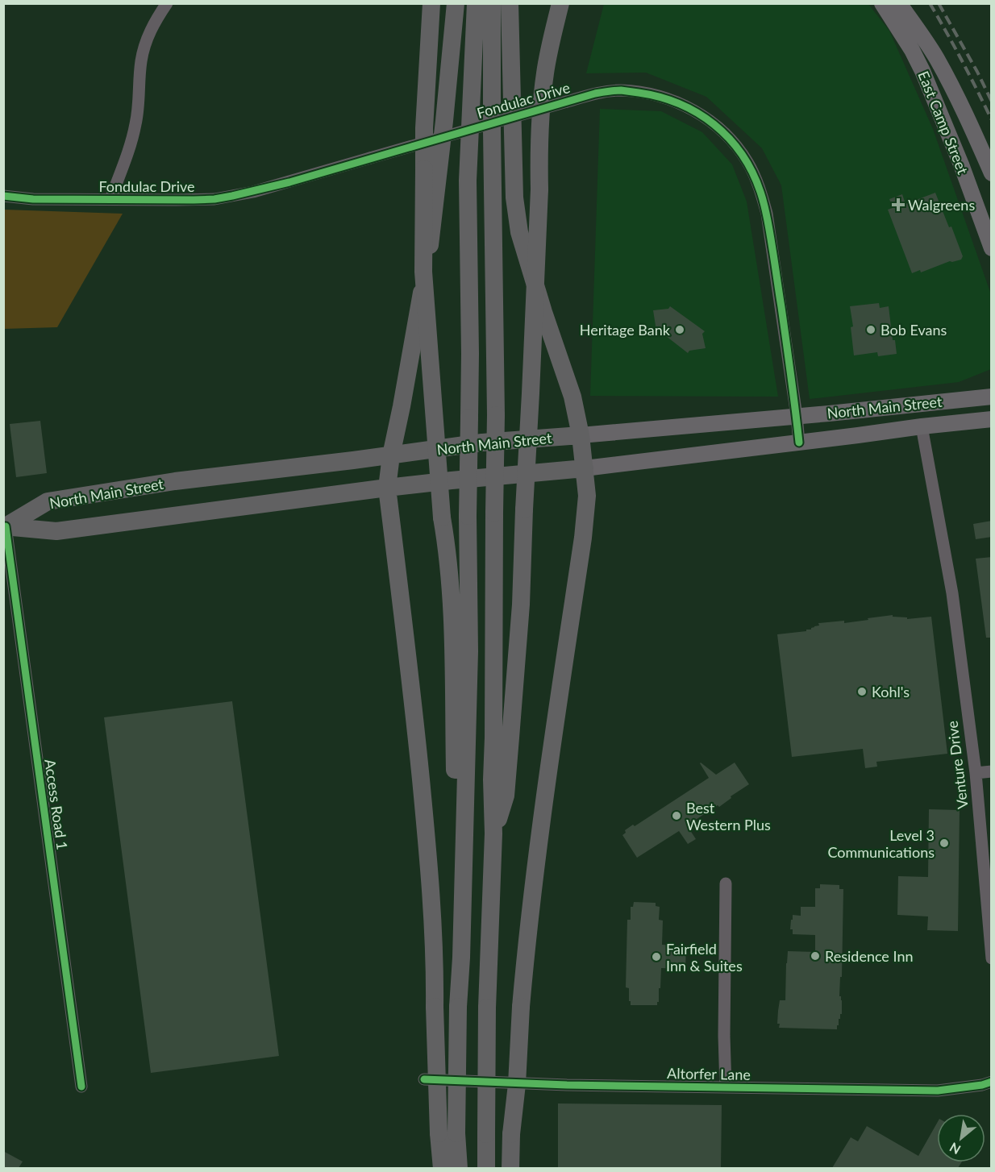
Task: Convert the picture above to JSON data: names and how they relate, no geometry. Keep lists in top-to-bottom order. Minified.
{"streets":{"highway":["North Main Street"],"main road":["East Camp Street"],"street":["Fondulac Drive","Venture Drive","Access Road 1","Altorfer Lane"]},"crossings":[["Fondulac Drive","North Main Street"],["North Main Street","Venture Drive"],["North Main Street","Access Road 1"]],"places":{"health":["Walgreens"],"other":["Heritage Bank","Bob Evans","Kohl's","Best Western Plus","Level 3 Communications","Residence Inn","Fairfield Inn & Suites"]},"north":"bottom left"}
